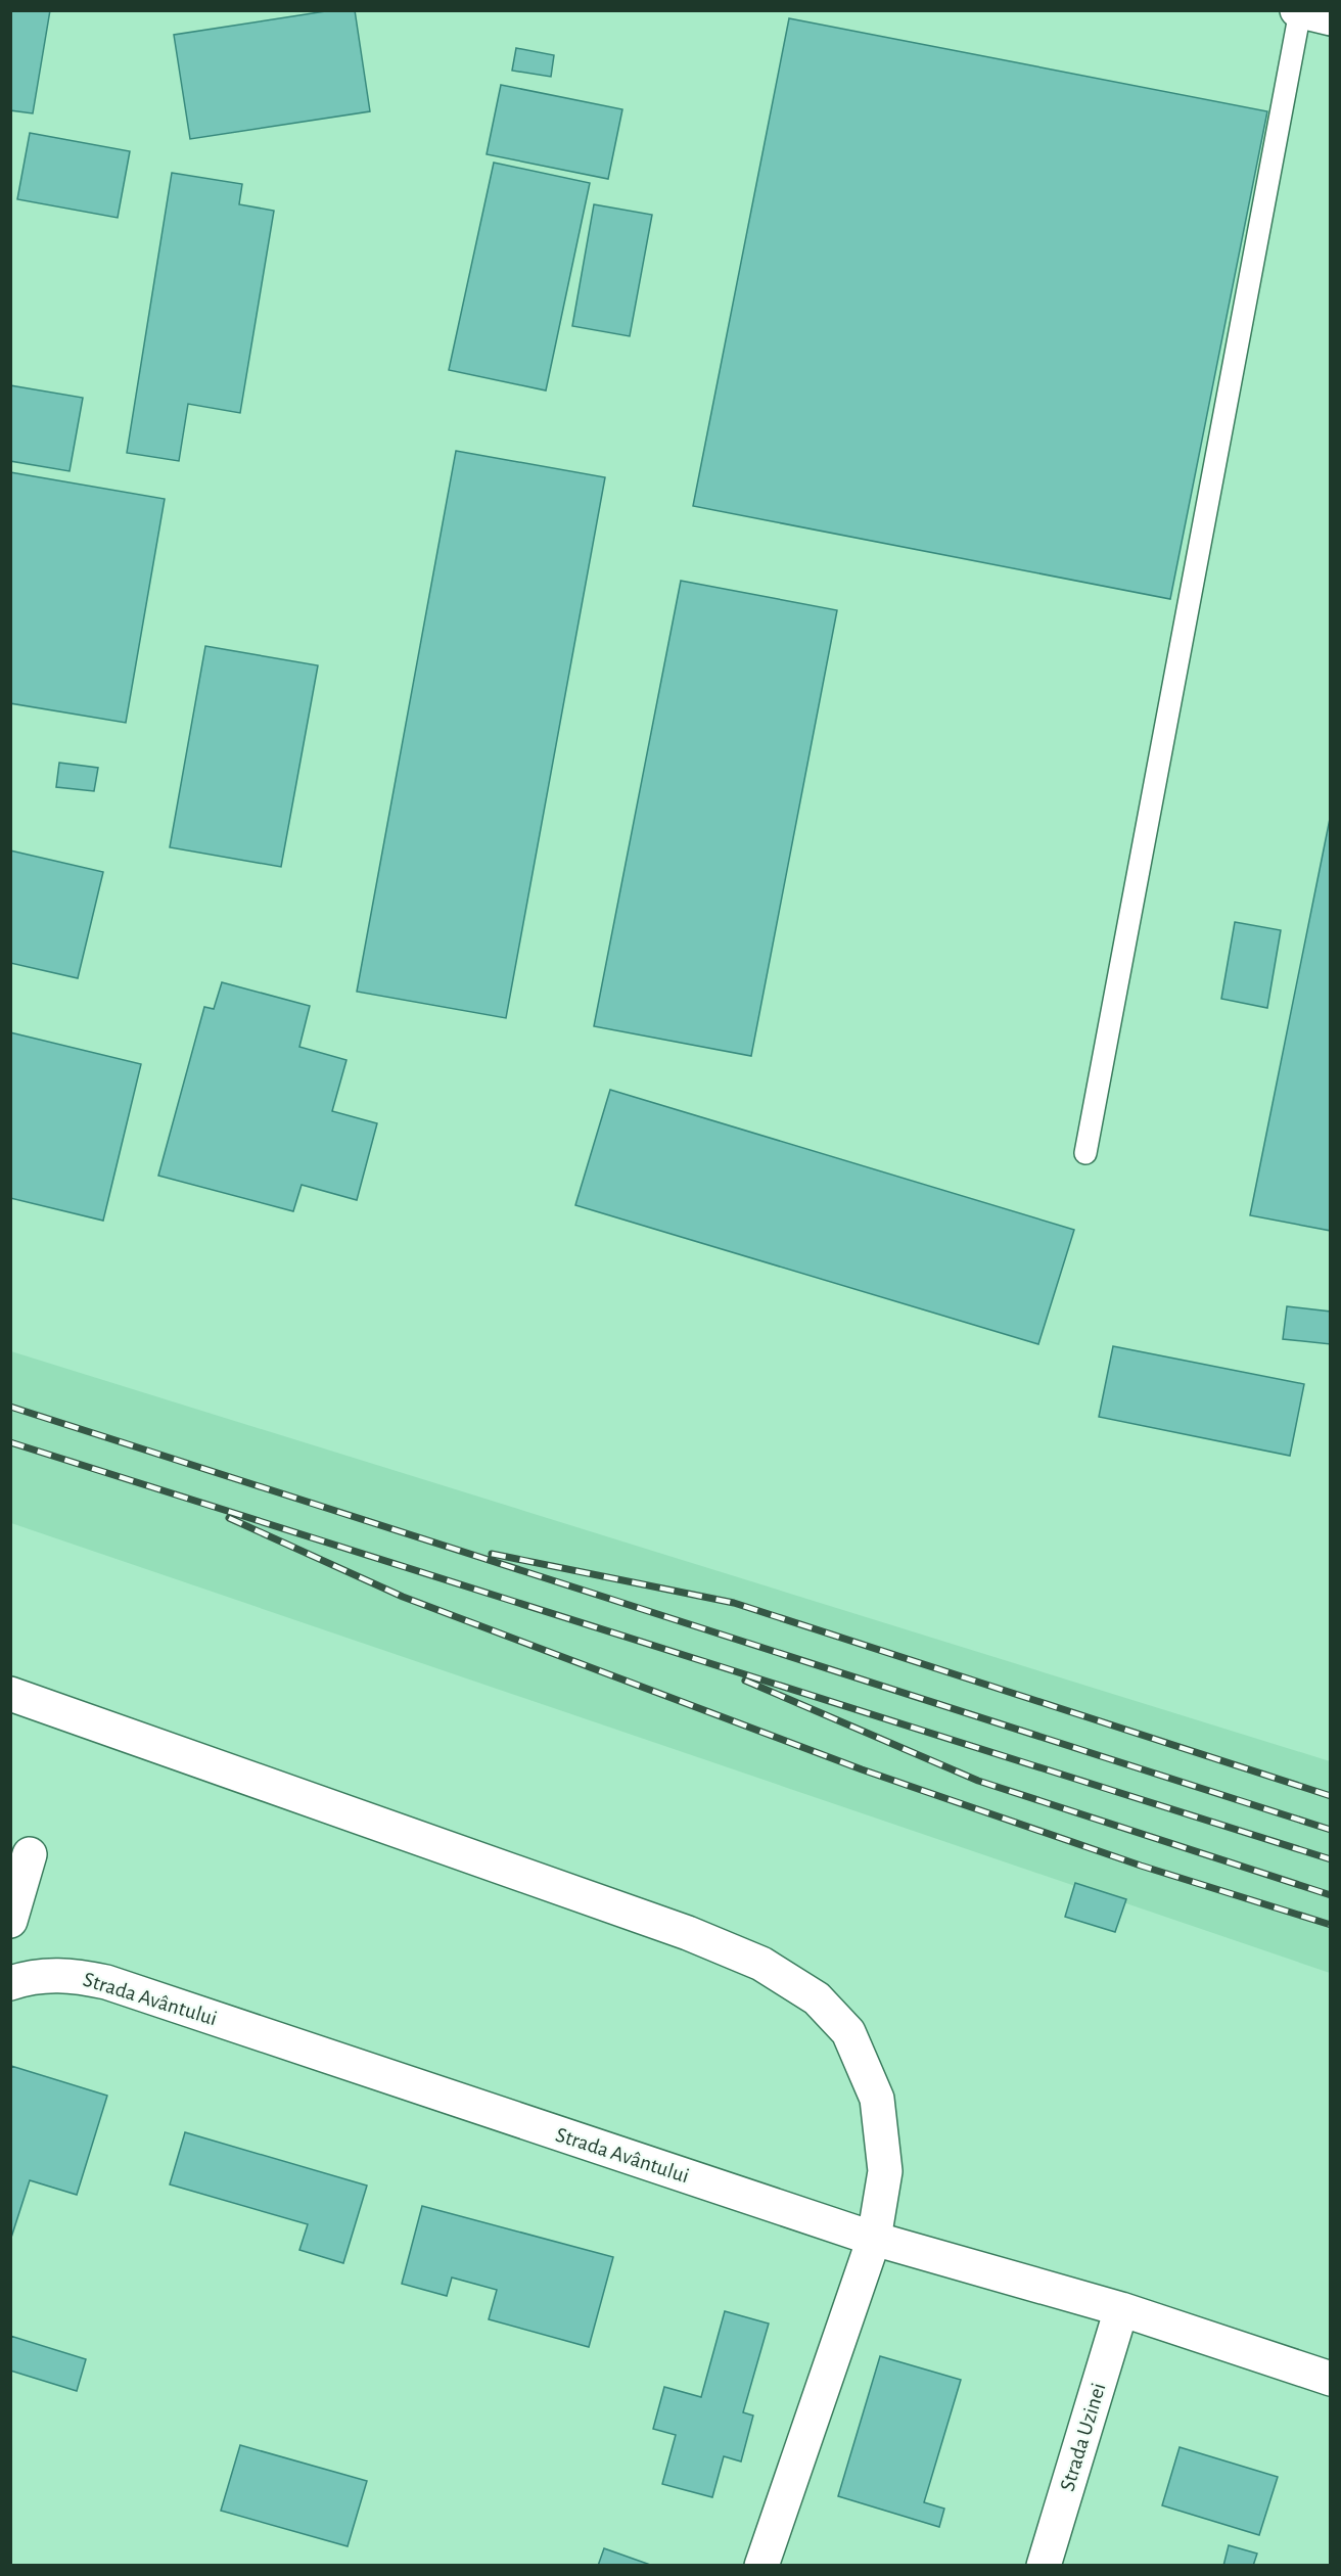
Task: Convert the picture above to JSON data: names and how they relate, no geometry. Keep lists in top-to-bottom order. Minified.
{"streets":{"street":["Strada Avântului","Strada Uzinei"]}}
